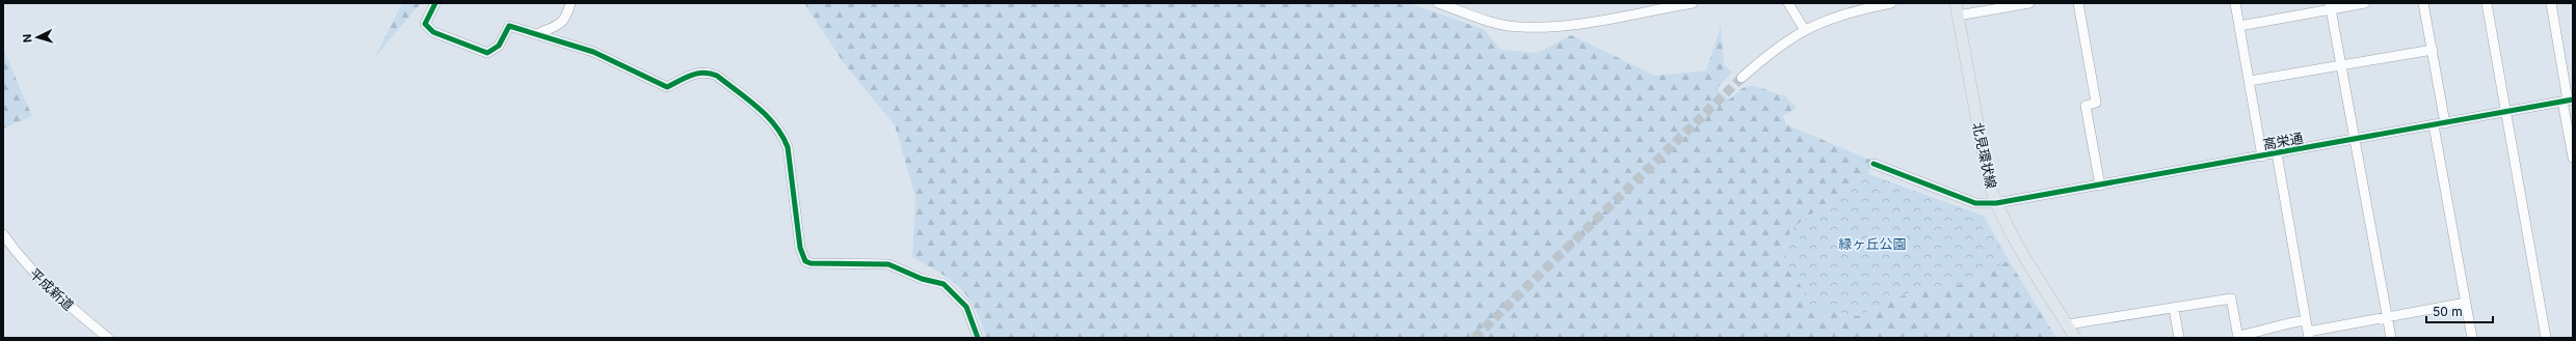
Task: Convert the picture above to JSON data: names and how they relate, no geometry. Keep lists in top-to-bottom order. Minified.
{"streets":{"main road":["北見環状線"],"street":["高栄通","平成新道"]},"crossings":[["高栄通","北見環状線"]],"parks":["緑ヶ丘公園"],"scale_bar":"50 m","north":"left"}
